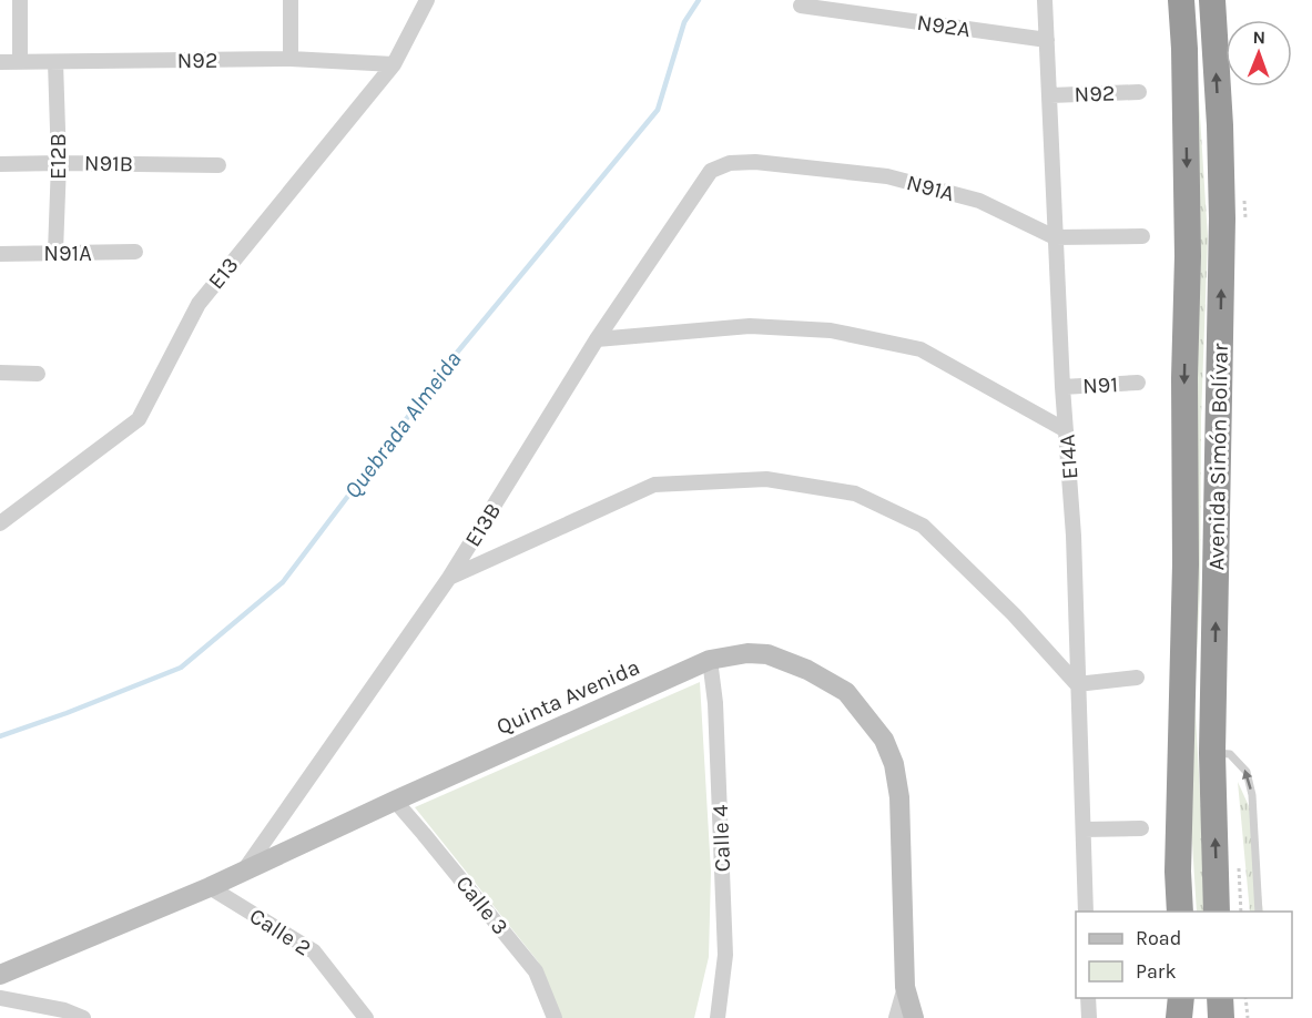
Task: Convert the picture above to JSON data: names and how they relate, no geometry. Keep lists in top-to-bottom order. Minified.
{"streets":{"highway":["Avenida Simón Bolívar"],"street":["N92A","N92","E12B","N91B","N91A","E13","N91","E14A","E13B","Quinta Avenida","Calle 4","Calle 3","Calle 2"]},"crossings":[["N92A","E14A"],["N92","E12B"],["N92","E13"],["N92","E14A"],["E12B","N91B"],["E12B","N91A"],["N91A","E14A"],["N91A","E13B"],["N91","E14A"],["E13B","Quinta Avenida"],["Quinta Avenida","Calle 4"],["Quinta Avenida","Calle 3"],["Quinta Avenida","Calle 2"]],"water":["Quebrada Almeida"],"legend":["Road","Park"],"north":"top"}
